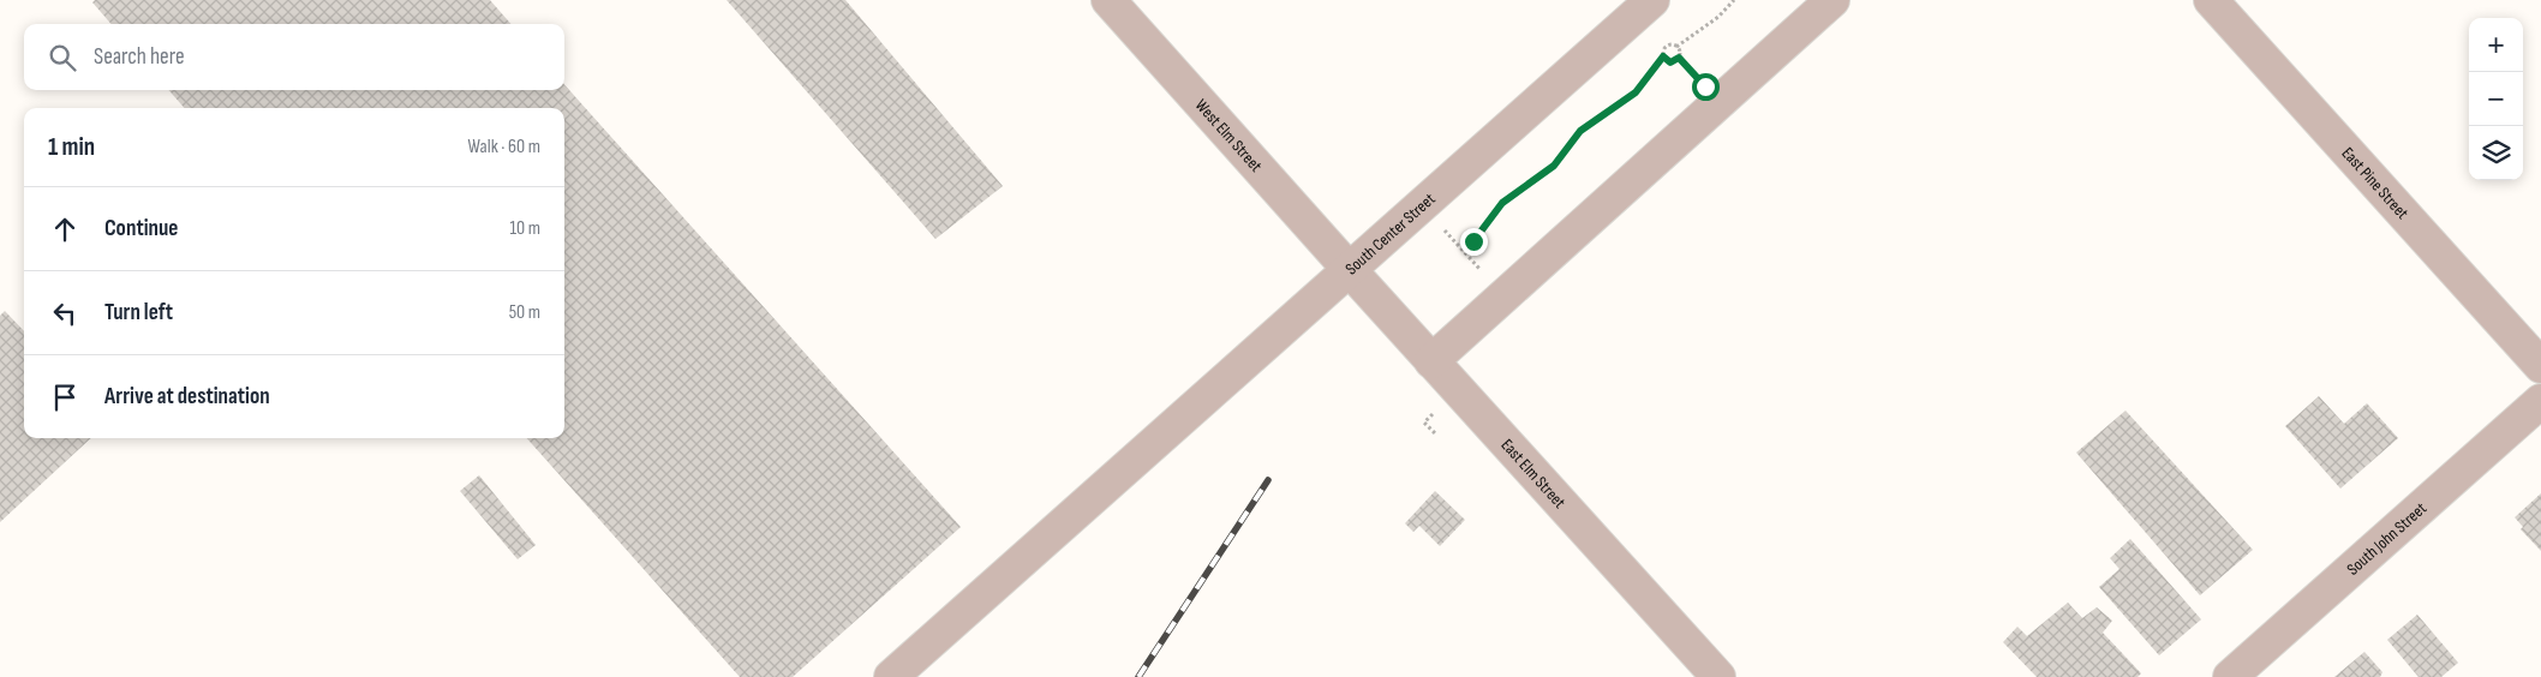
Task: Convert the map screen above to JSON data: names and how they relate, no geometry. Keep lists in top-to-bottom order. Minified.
{"streets":{"street":["West Elm Street","East Pine Street","South Center Street","East Elm Street","South John Street"]},"crossings":[["West Elm Street","South Center Street"],["West Elm Street","East Elm Street"],["South Center Street","East Elm Street"]],"page":{"map_buttons":["+","−"],"search":"Search here","heading":["1 min","Walk · 60 m"],"list":[["Continue","10 m"],["Turn left","50 m"],"Arrive at destination"]}}
